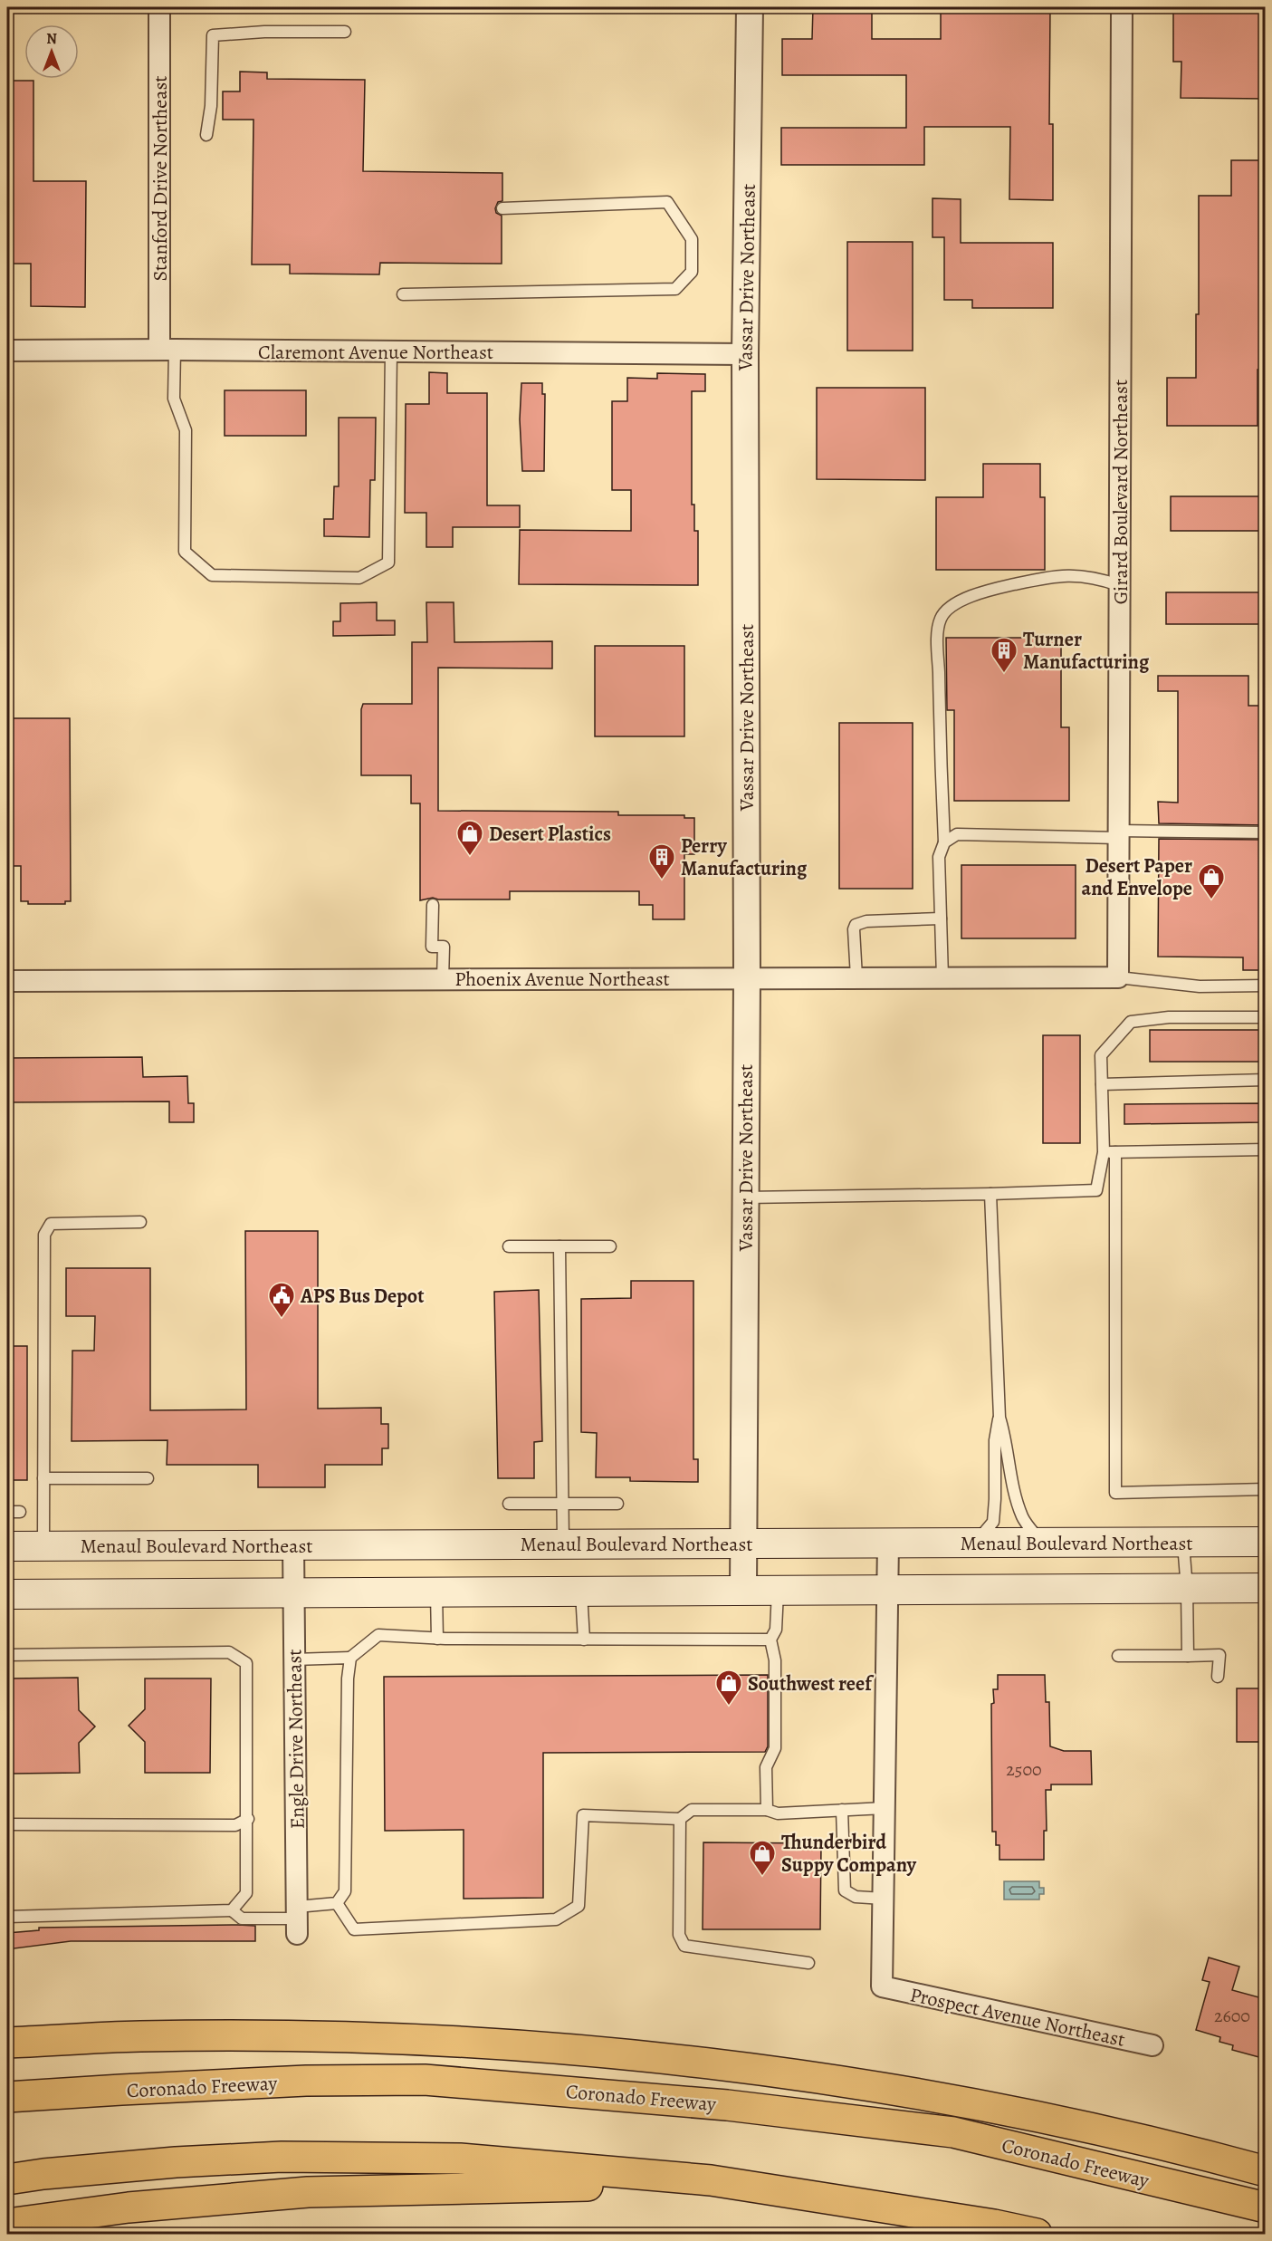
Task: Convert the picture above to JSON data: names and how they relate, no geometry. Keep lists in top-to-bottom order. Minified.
{"streets":{"highway":["Coronado Freeway"],"main road":["Menaul Boulevard Northeast"],"street":["Stanford Drive Northeast","Vassar Drive Northeast","Claremont Avenue Northeast","Girard Boulevard Northeast","Phoenix Avenue Northeast","Engle Drive Northeast","Prospect Avenue Northeast"]},"crossings":[["Stanford Drive Northeast","Claremont Avenue Northeast"],["Vassar Drive Northeast","Claremont Avenue Northeast"],["Vassar Drive Northeast","Phoenix Avenue Northeast"],["Vassar Drive Northeast","Menaul Boulevard Northeast"],["Girard Boulevard Northeast","Phoenix Avenue Northeast"],["Menaul Boulevard Northeast","Engle Drive Northeast"]],"places":{"building":["Turner Manufacturing","Perry Manufacturing"],"shop":["Desert Plastics","Desert Paper and Envelope","Southwest reef","Thunderbird Suppy Company"],"public building":["APS Bus Depot"]},"house_numbers":["2500","2600"],"north":"top"}
